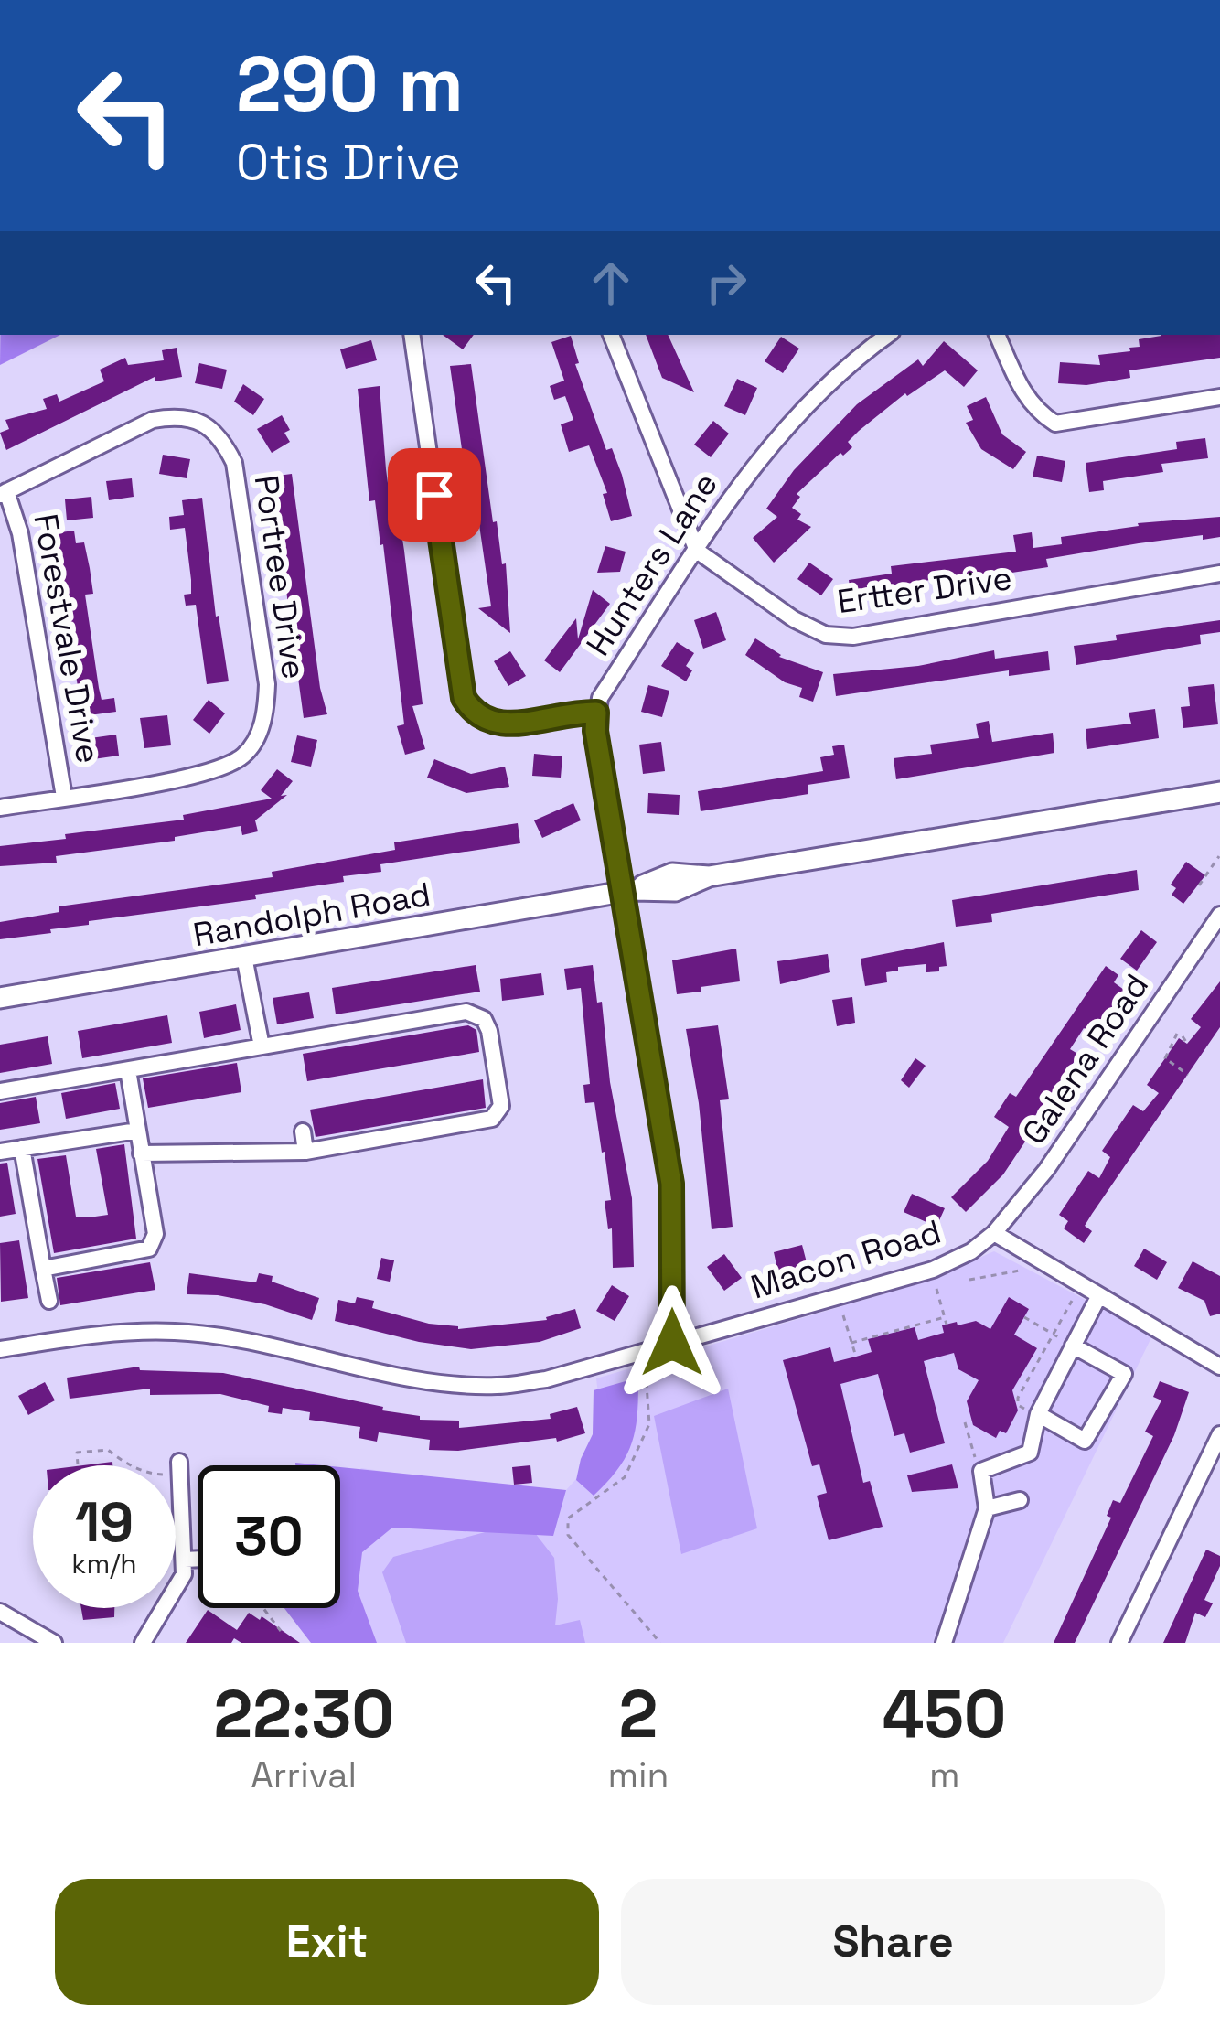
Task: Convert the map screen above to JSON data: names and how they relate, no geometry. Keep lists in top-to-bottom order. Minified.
{"streets":{"main road":["Randolph Road"],"street":["Hunters Lane","Portree Drive","Ertter Drive","Forestvale Drive","Galena Road","Macon Road"]},"crossings":[["Hunters Lane","Ertter Drive"],["Portree Drive","Forestvale Drive"],["Galena Road","Macon Road"]],"page":{"turn":["290 m","Otis Drive"],"speed":"19 km/h","limit":"30","eta":["22:30","Arrival","2","min","450","m"],"buttons":["Exit","Share"]}}
